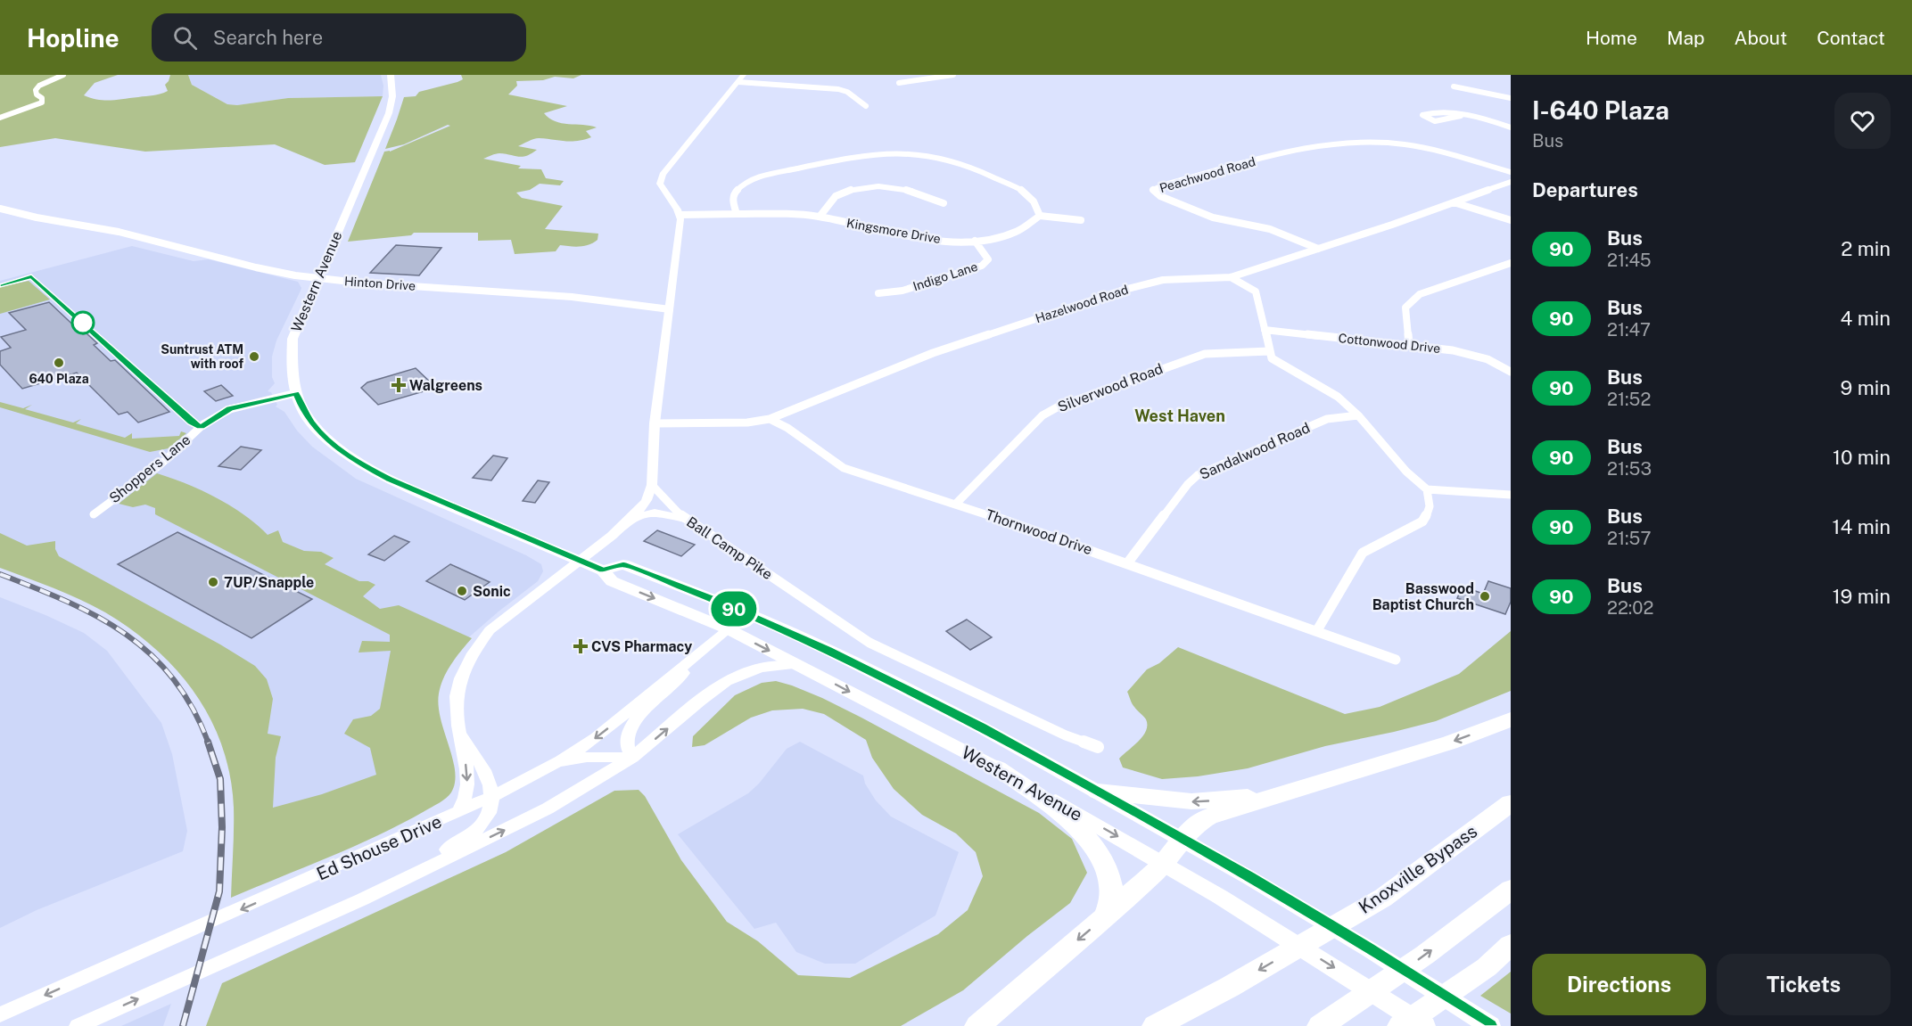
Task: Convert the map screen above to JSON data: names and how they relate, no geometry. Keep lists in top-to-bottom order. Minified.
{"streets":{"highway":["Knoxville Bypass"],"main road":["Western Avenue"],"street":["Peachwood Road","Kingsmore Drive","Indigo Lane","Hinton Drive","Hazelwood Road","Cottonwood Drive","Silverwood Road","Sandalwood Road","Shoppers Lane","Thornwood Drive","Ball Camp Pike","Ed Shouse Drive"]},"crossings":[["Peachwood Road","Hazelwood Road"],["Kingsmore Drive","Indigo Lane"],["Western Avenue","Hinton Drive"],["Western Avenue","Shoppers Lane"],["Western Avenue","Ed Shouse Drive"],["Hazelwood Road","Thornwood Drive"],["Silverwood Road","Thornwood Drive"],["Sandalwood Road","Thornwood Drive"]],"districts":["West Haven"],"places":{"other":["Suntrust ATM with roof","640 Plaza","7UP/Snapple","Sonic","Basswood Baptist Church"],"health":["Walgreens","CVS Pharmacy"]},"lines":["bus line 90"],"page":{"header":"Hopline","search":"Search here","nav":["Home","Map","About","Contact"],"on_map":"90","heading":[["I-640 Plaza","Bus"],"Departures"],"list":[{"mark":"90","name":"Bus","note":"21:45","value":"2 min"},{"mark":"90","name":"Bus","note":"21:47","value":"4 min"},{"mark":"90","name":"Bus","note":"21:52","value":"9 min"},{"mark":"90","name":"Bus","note":"21:53","value":"10 min"},{"mark":"90","name":"Bus","note":"21:57","value":"14 min"},{"mark":"90","name":"Bus","note":"22:02","value":"19 min"}],"buttons":["Directions","Tickets"]}}
